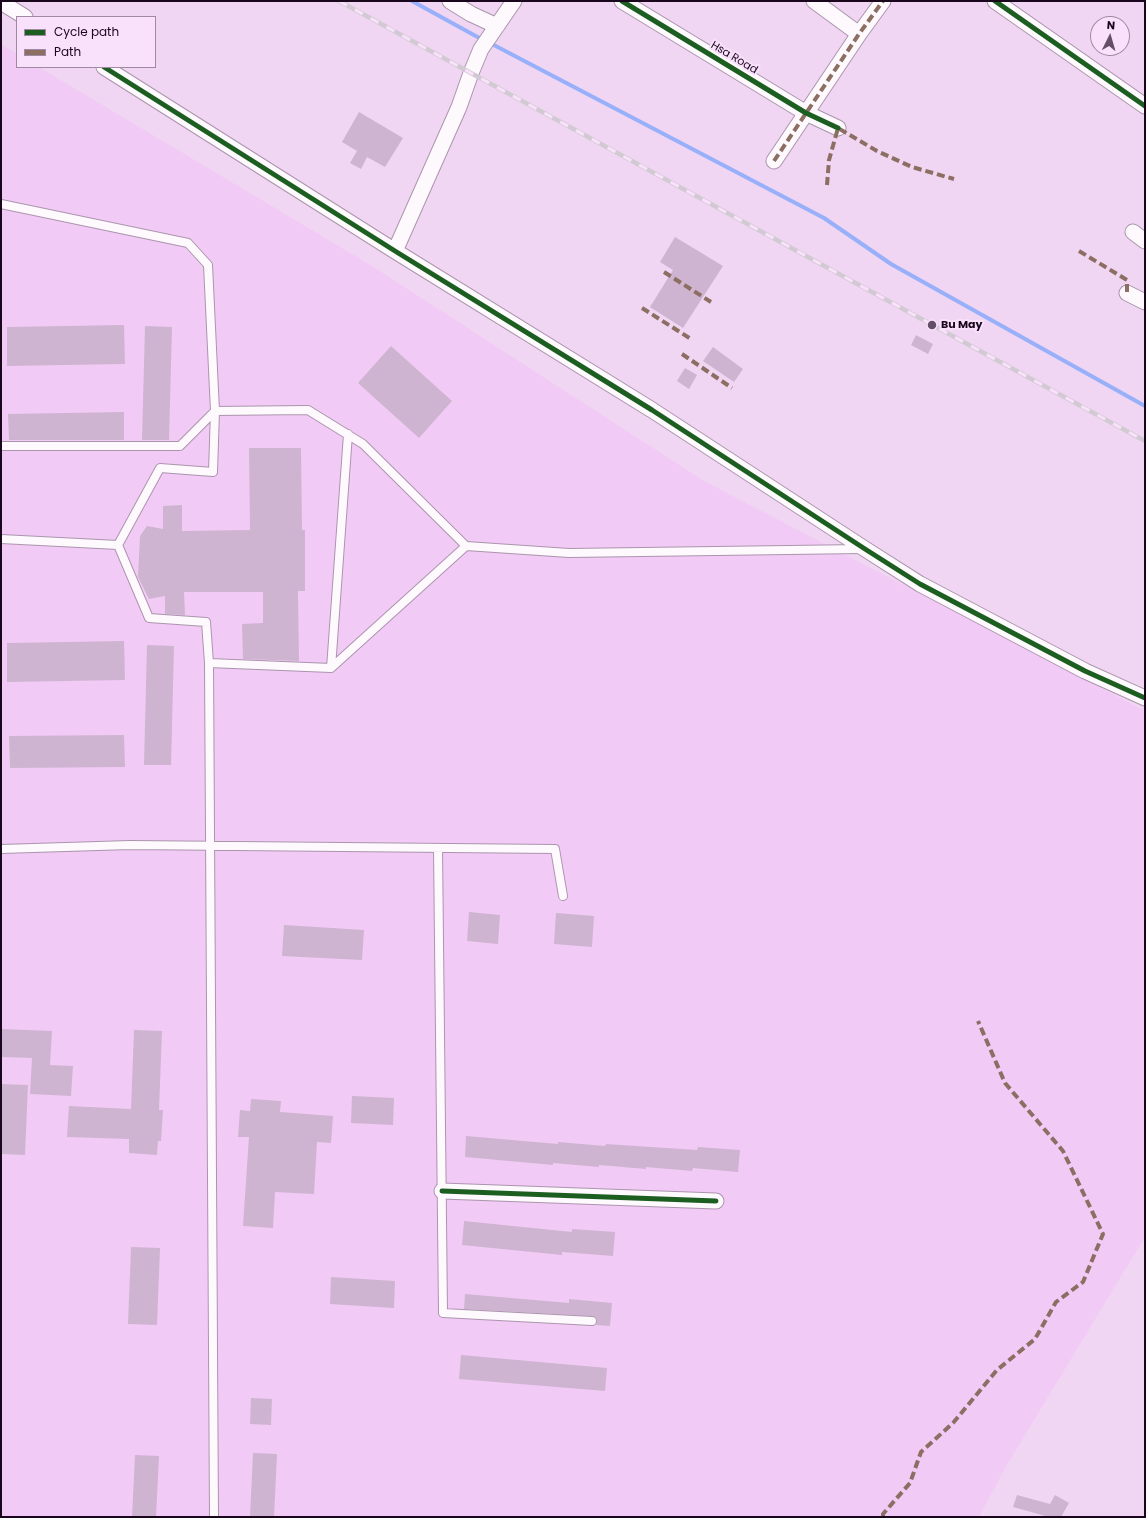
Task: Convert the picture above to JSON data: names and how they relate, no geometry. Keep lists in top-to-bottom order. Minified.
{"streets":{"street":["Hsa Road"]},"places":["Bu May"],"legend":["Cycle path","Path"],"north":"top"}
